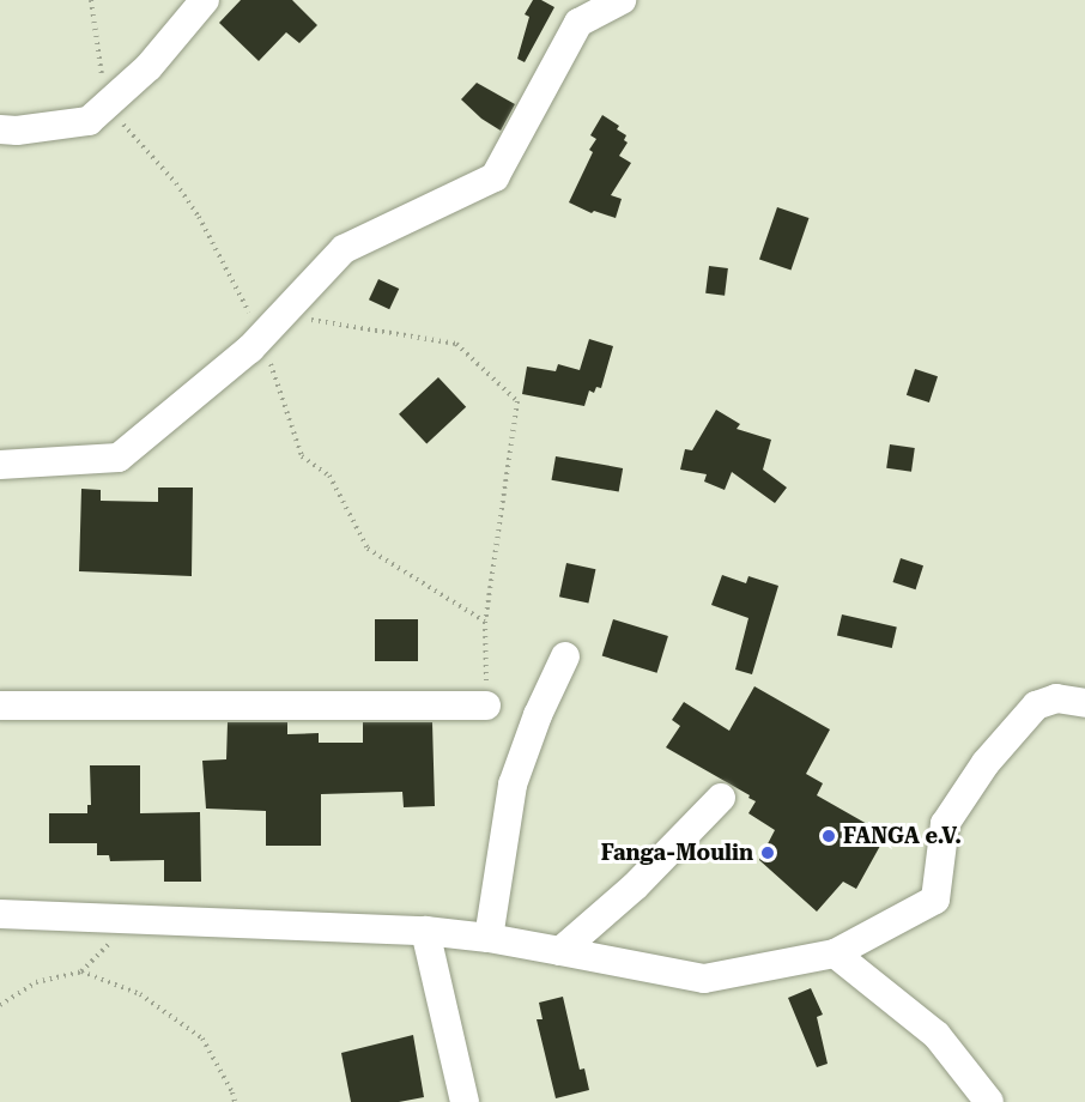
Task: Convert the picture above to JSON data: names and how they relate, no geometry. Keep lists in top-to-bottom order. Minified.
{"places":["FANGA e.V.","Fanga-Moulin"]}
